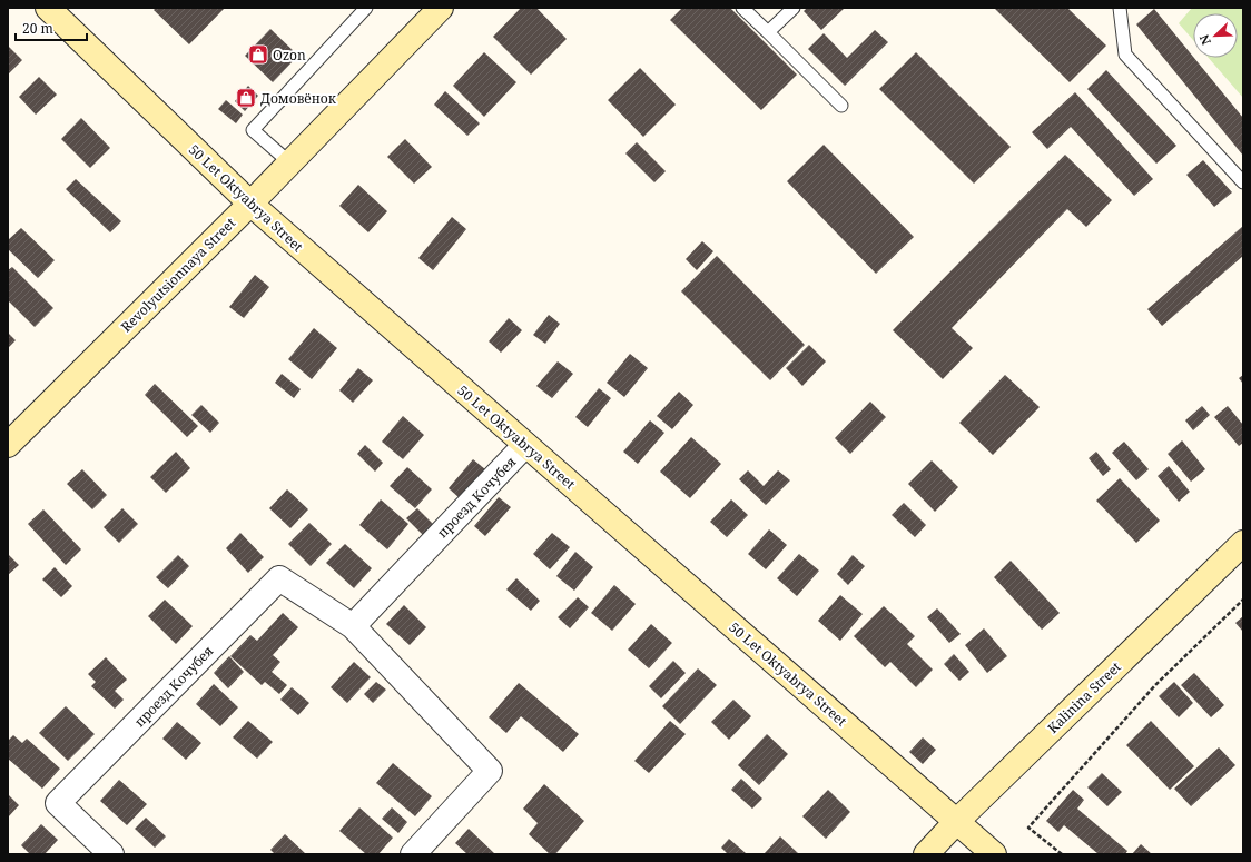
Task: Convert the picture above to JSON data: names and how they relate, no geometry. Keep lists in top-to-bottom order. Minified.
{"streets":{"street":["50 Let Oktyabrya Street","Revolyutsionnaya Street","проезд Кочубея","Kalinina Street"]},"crossings":[["50 Let Oktyabrya Street","Revolyutsionnaya Street"],["50 Let Oktyabrya Street","проезд Кочубея"],["50 Let Oktyabrya Street","Kalinina Street"]],"places":{"shop":["Ozon","Домовёнок"]},"scale_bar":"20 m","north":"bottom left"}
